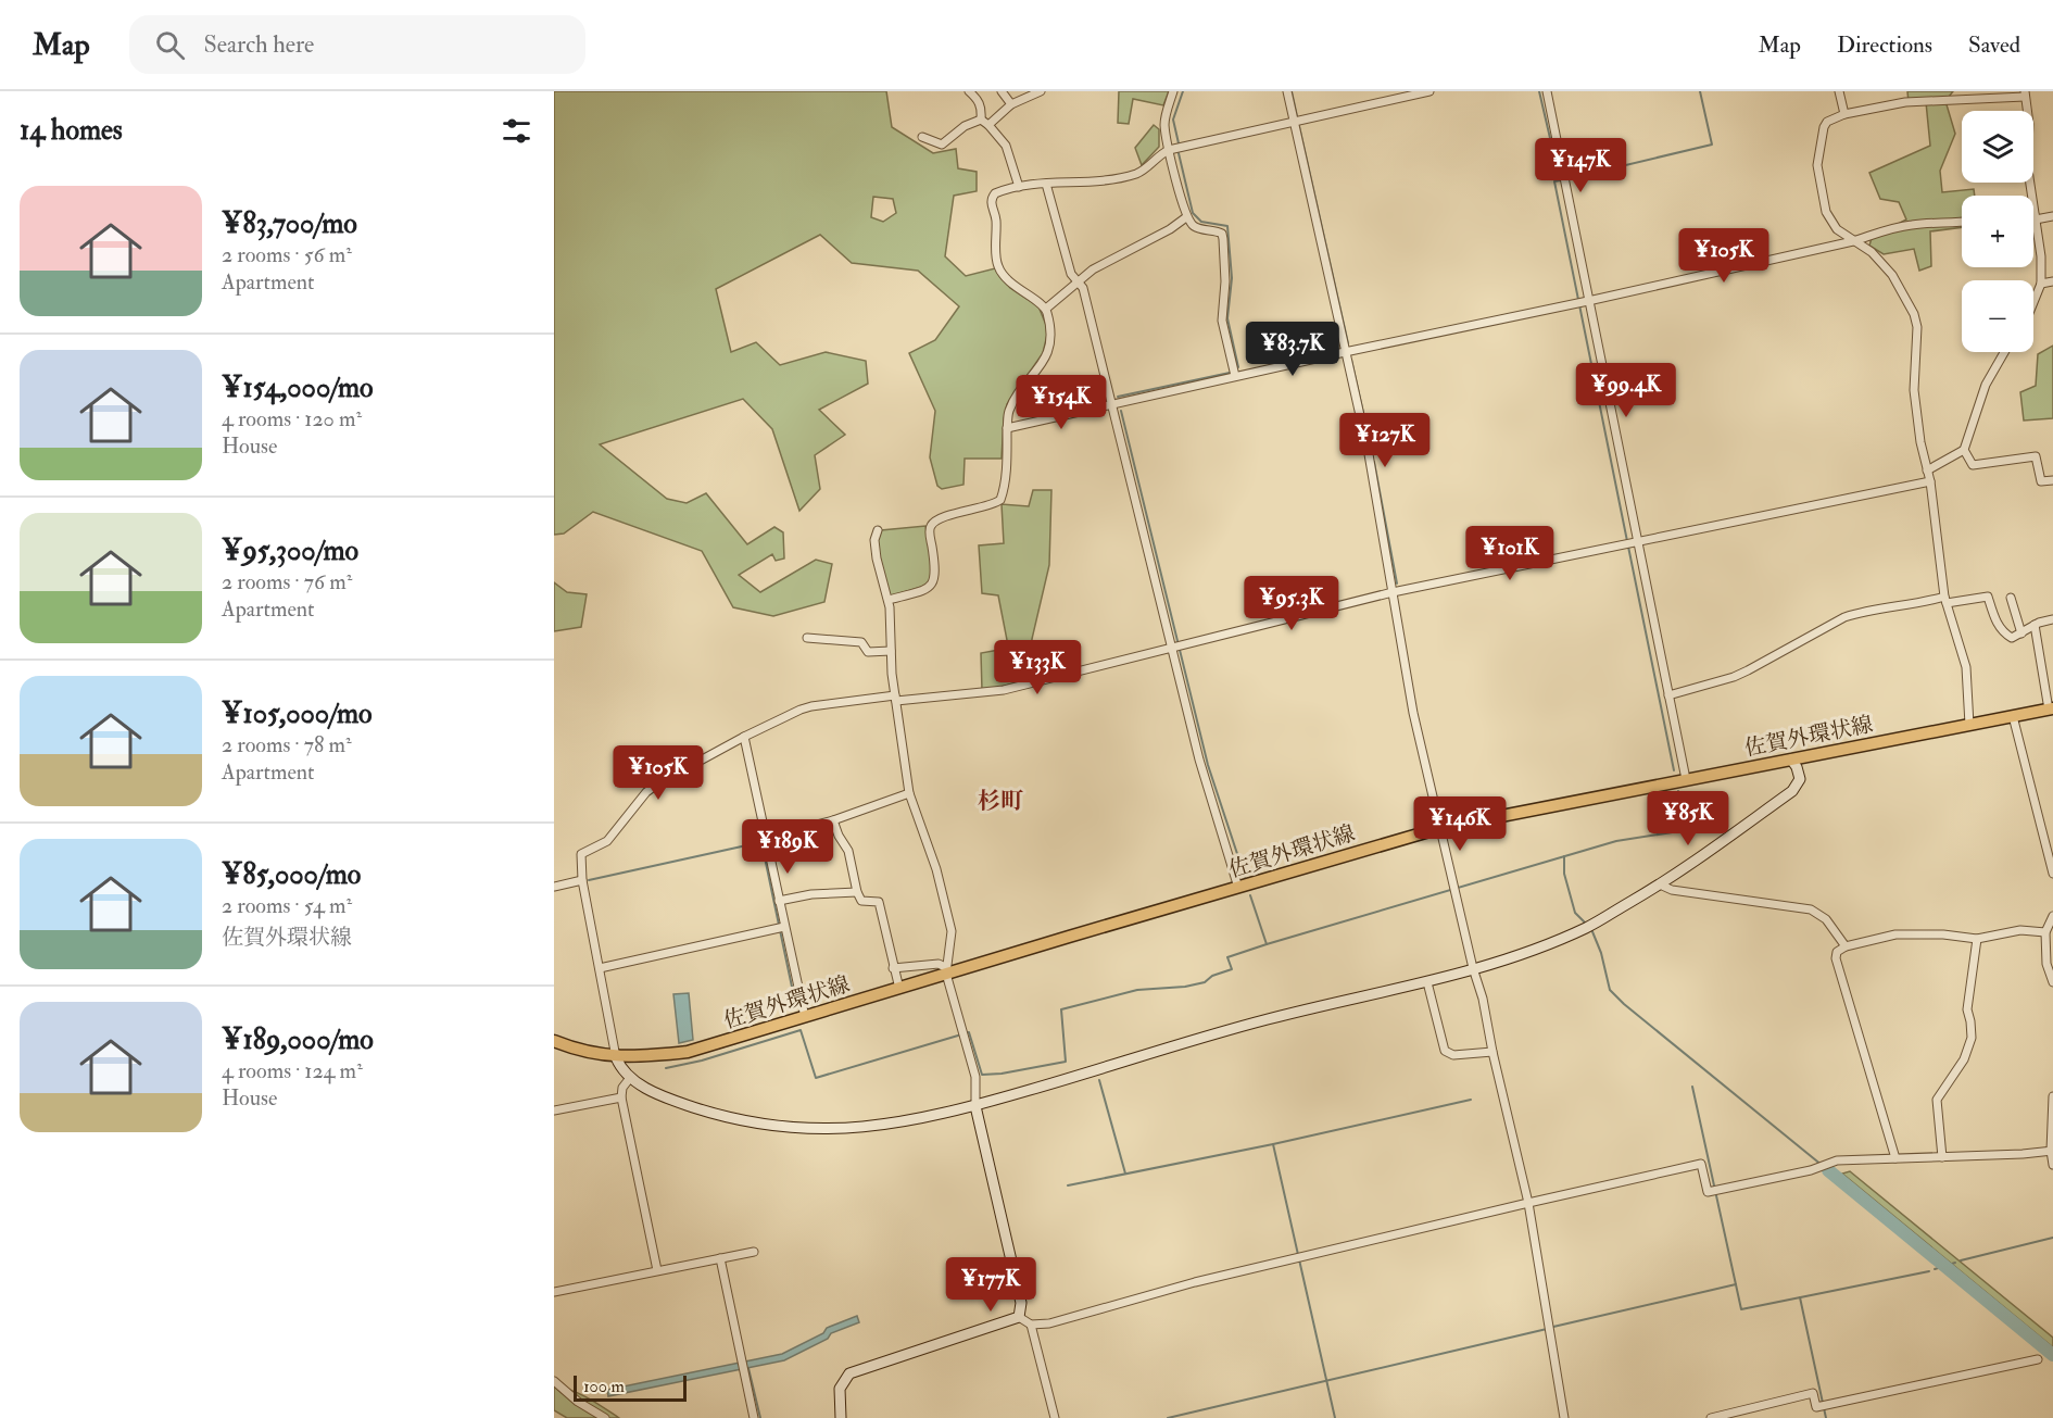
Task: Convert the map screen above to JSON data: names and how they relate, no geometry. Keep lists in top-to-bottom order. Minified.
{"streets":{"main road":["佐賀外環状線"]},"districts":["杉町"],"scale_bar":"100 m","page":{"header":"Map","search":"Search here","nav":["Map","Directions","Saved"],"heading":"14 homes","map_buttons":["+","−"],"price":["¥147K","¥105K","¥83.7K","¥99.4K","¥154K","¥127K","¥101K","¥95.3K","¥133K","¥105K","¥85K","¥146K","¥189K","¥177K"],"list":[{"name":"¥83,700/mo","note":"2 rooms · 56 m² · Apartment"},{"name":"¥154,000/mo","note":"4 rooms · 120 m² · House"},{"name":"¥95,300/mo","note":"2 rooms · 76 m² · Apartment"},{"name":"¥105,000/mo","note":"2 rooms · 78 m² · Apartment"},{"name":"¥85,000/mo","note":"2 rooms · 54 m² · 佐賀外環状線"},{"name":"¥189,000/mo","note":"4 rooms · 124 m² · House"}],"scale":"100 m"}}
